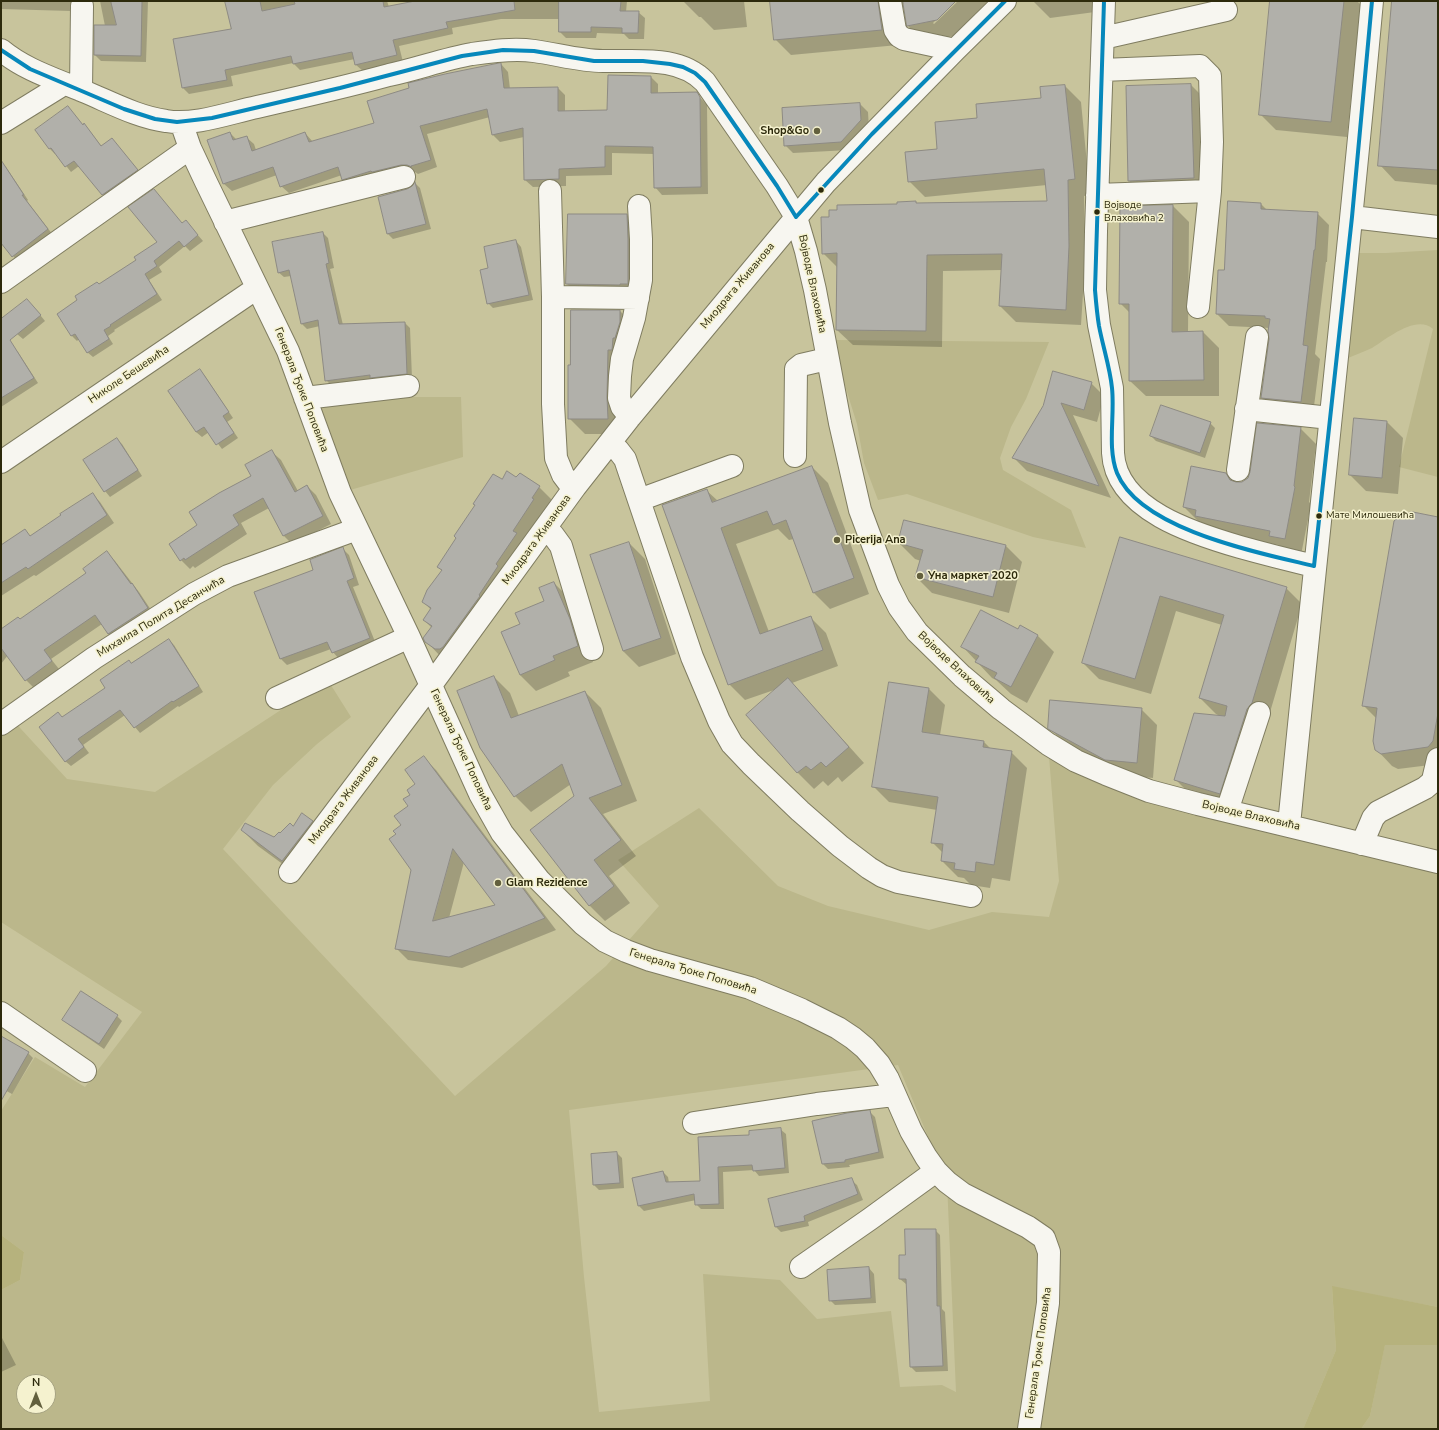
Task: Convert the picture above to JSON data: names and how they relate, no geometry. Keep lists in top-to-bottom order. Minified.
{"streets":{"street":["Војводе Влаховића","Миодрага Живанова","Николе Бешевића","Генерала Ђоке Поповића","Михаила Полита Десанчића"]},"crossings":[["Војводе Влаховића","Миодрага Живанова"],["Војводе Влаховића","Генерала Ђоке Поповића"],["Миодрага Живанова","Генерала Ђоке Поповића"],["Николе Бешевића","Генерала Ђоке Поповића"],["Генерала Ђоке Поповића","Михаила Полита Десанчића"]],"places":["Shop&Go","Војводе Влаховића 2","Мате Милошевића","Picerija Ana","Уна маркет 2020","Glam Rezidence"],"north":"top"}
